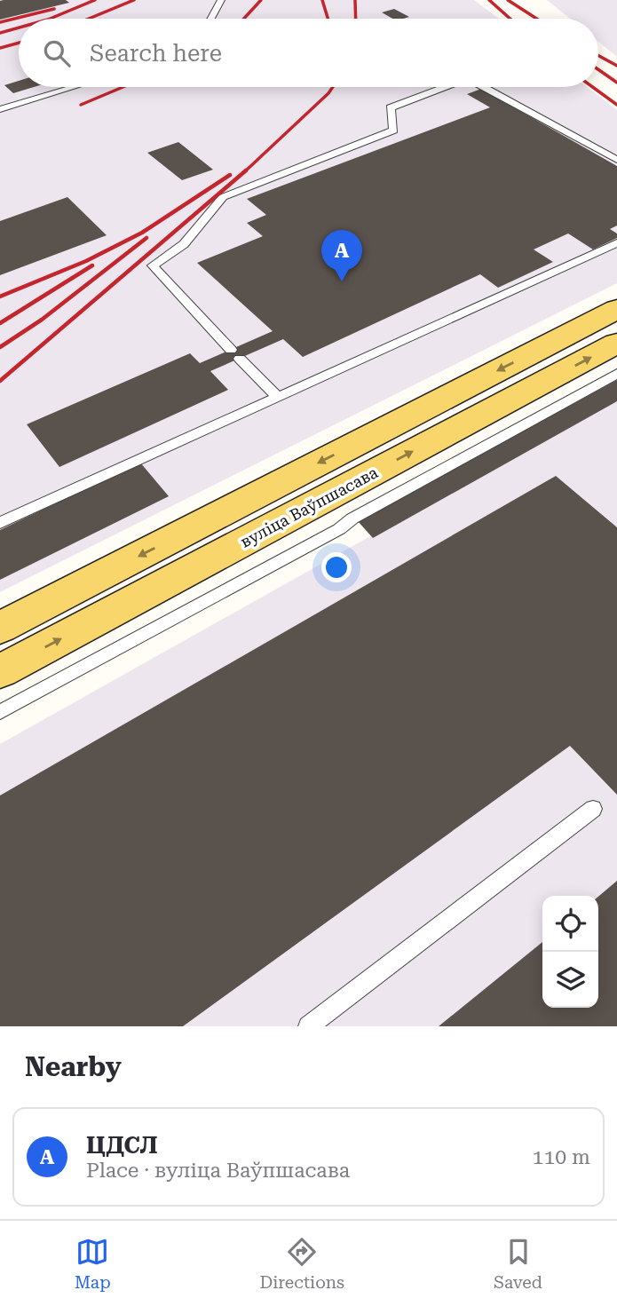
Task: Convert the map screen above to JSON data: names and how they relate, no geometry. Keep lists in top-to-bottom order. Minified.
{"streets":{"main road":["вуліца Ваўпшасава"]},"page":{"search":"Search here","pins":"A","heading":"Nearby","list":[{"mark":"A","name":"ЦДСЛ","note":"Place · вуліца Ваўпшасава","value":"110 m"}],"nav":["Map","Directions","Saved"]}}
